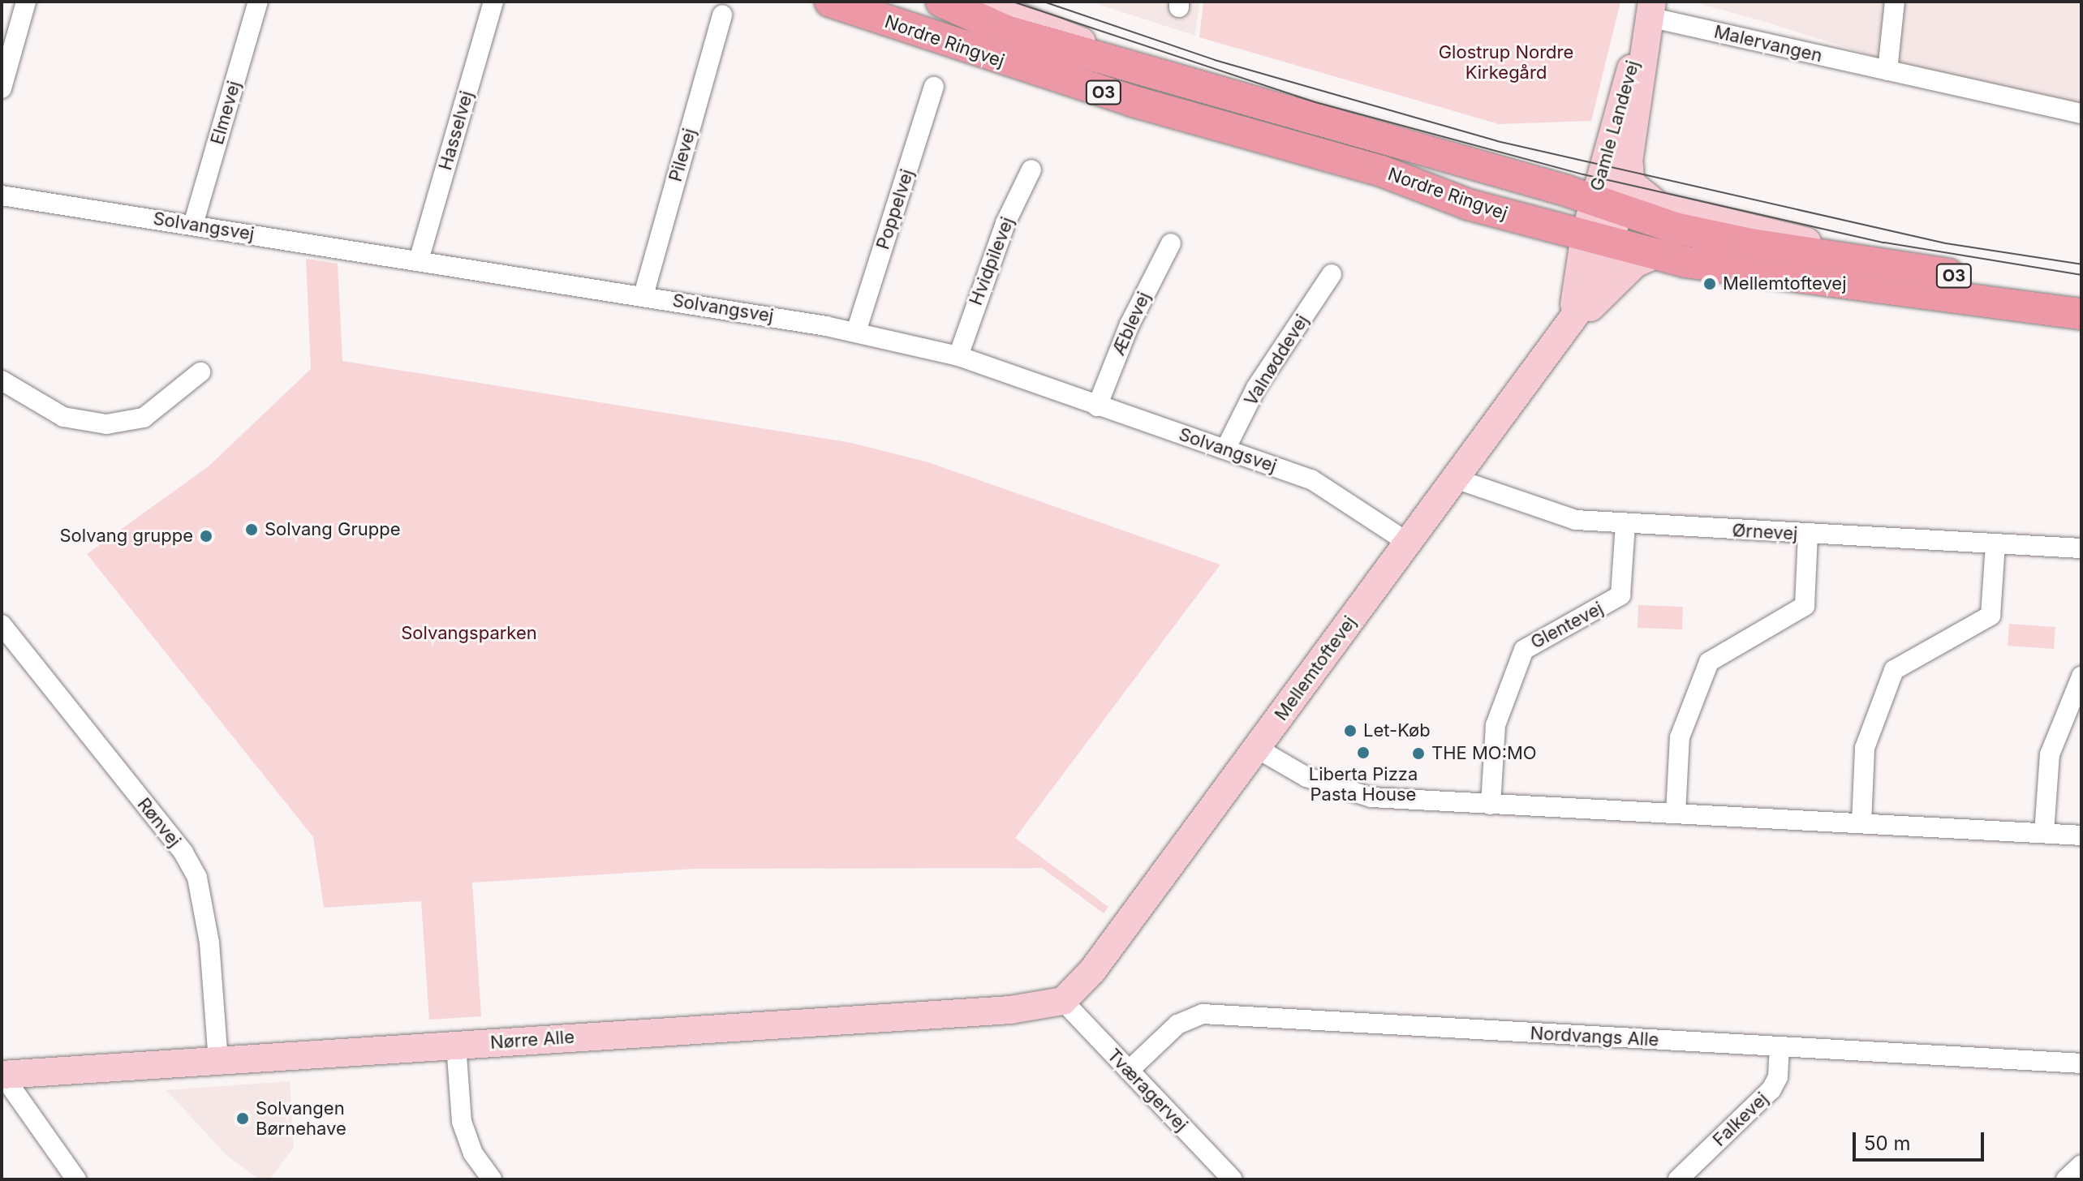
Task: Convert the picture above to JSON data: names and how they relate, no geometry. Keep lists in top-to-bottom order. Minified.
{"streets":{"main road":["Nordre Ringvej","O3"],"street":["Malervangen","Elmevej","Gamle Landevej","Hasselvej","Pilevej","Poppelvej","Solvangsvej","Hvidpilevej","Æblevej","Valnøddevej","Ørnevej","Glentevej","Mellemtoftevej","Rønvej","Nordvangs Alle","Nørre Alle","Tværagervej","Falkevej"]},"crossings":[["Nordre Ringvej","Gamle Landevej"],["Nordre Ringvej","Mellemtoftevej"],["Malervangen","Gamle Landevej"],["Elmevej","Solvangsvej"],["Gamle Landevej","Mellemtoftevej"],["Hasselvej","Solvangsvej"],["Pilevej","Solvangsvej"],["Poppelvej","Solvangsvej"],["Solvangsvej","Hvidpilevej"],["Solvangsvej","Æblevej"],["Solvangsvej","Valnøddevej"],["Solvangsvej","Mellemtoftevej"],["Ørnevej","Glentevej"],["Ørnevej","Mellemtoftevej"],["Mellemtoftevej","Nørre Alle"],["Mellemtoftevej","Tværagervej"],["Rønvej","Nørre Alle"],["Nordvangs Alle","Tværagervej"],["Nordvangs Alle","Falkevej"],["Nørre Alle","Tværagervej"]],"parks":["Glostrup Nordre Kirkegård","Solvangsparken"],"places":["Mellemtoftevej","Solvang Gruppe","Solvang gruppe","Let-Køb","Liberta Pizza Pasta House","THE MO:MO","Solvangen Børnehave"],"scale_bar":"50 m"}
